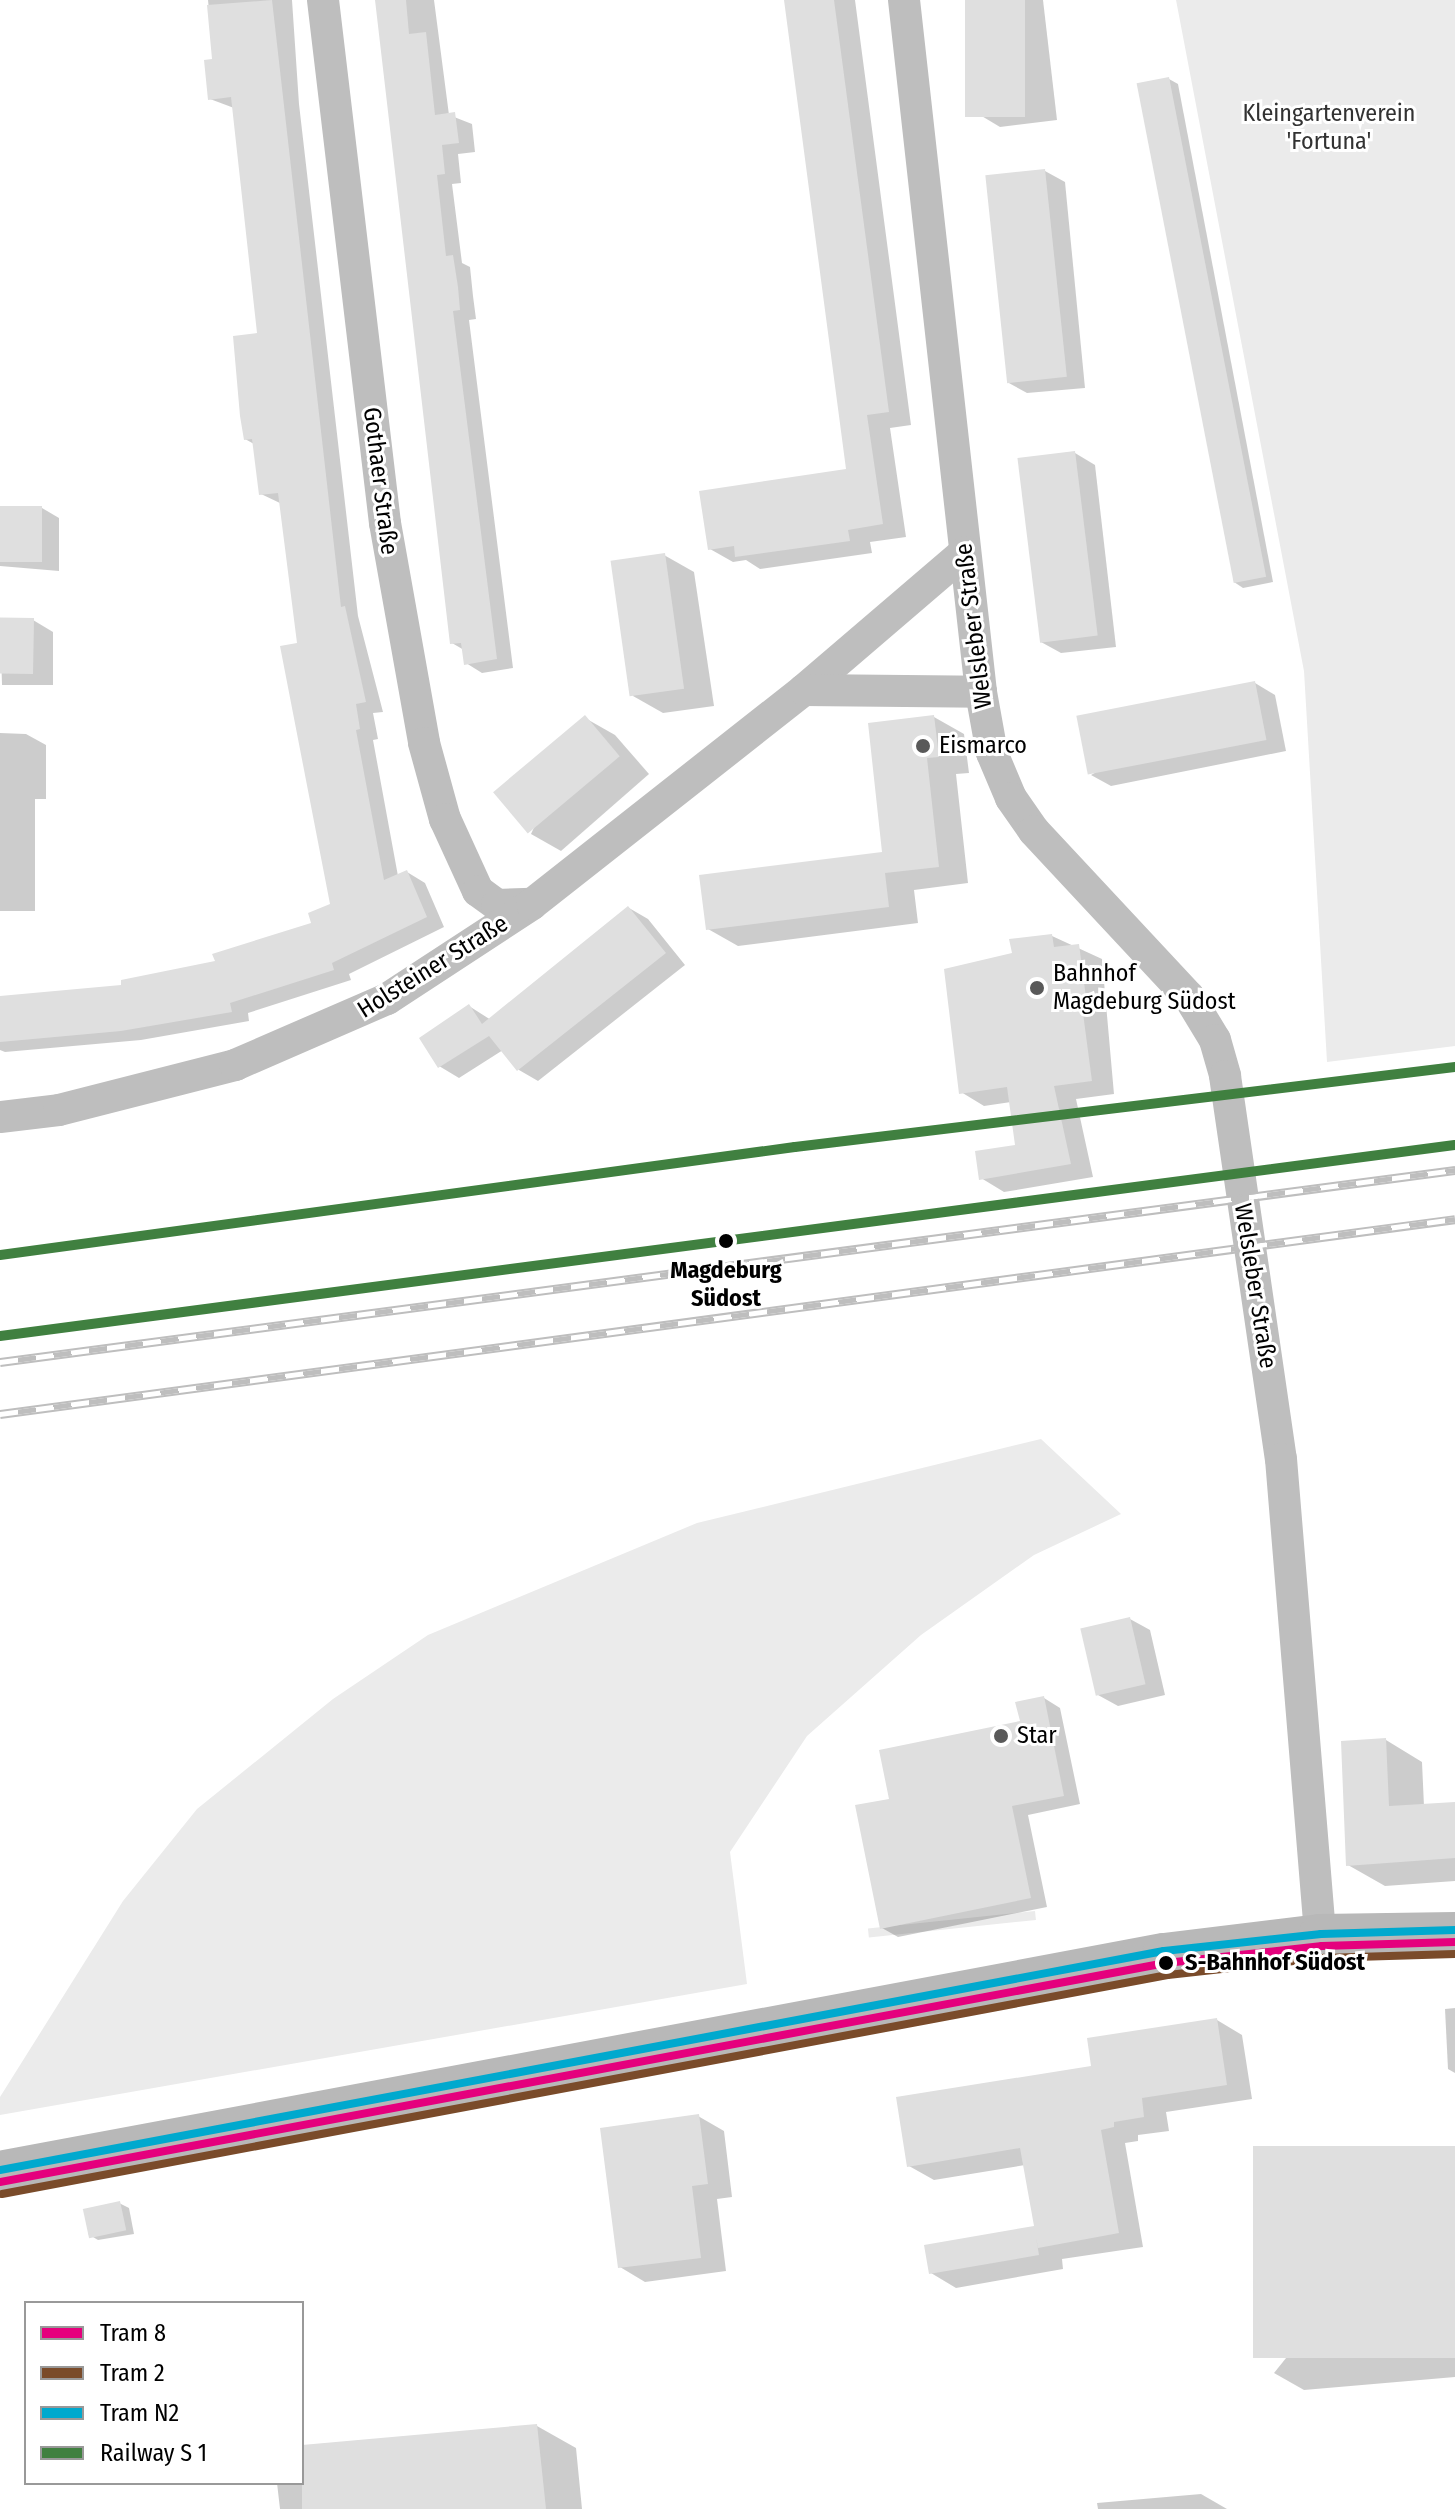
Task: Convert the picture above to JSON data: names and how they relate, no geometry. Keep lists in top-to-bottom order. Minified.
{"streets":{"street":["Gothaer Straße","Welsleber Straße","Holsteiner Straße"]},"crossings":[["Gothaer Straße","Holsteiner Straße"],["Welsleber Straße","Holsteiner Straße"]],"parks":["Kleingartenverein 'Fortuna'"],"places":["Eismarco","Bahnhof Magdeburg Südost","Magdeburg Südost","Star","S-Bahnhof Südost"],"lines":["tram line N2","tram line 8","tram line 2"],"legend":["Tram 8","Tram 2","Tram N2","Railway S 1"]}
